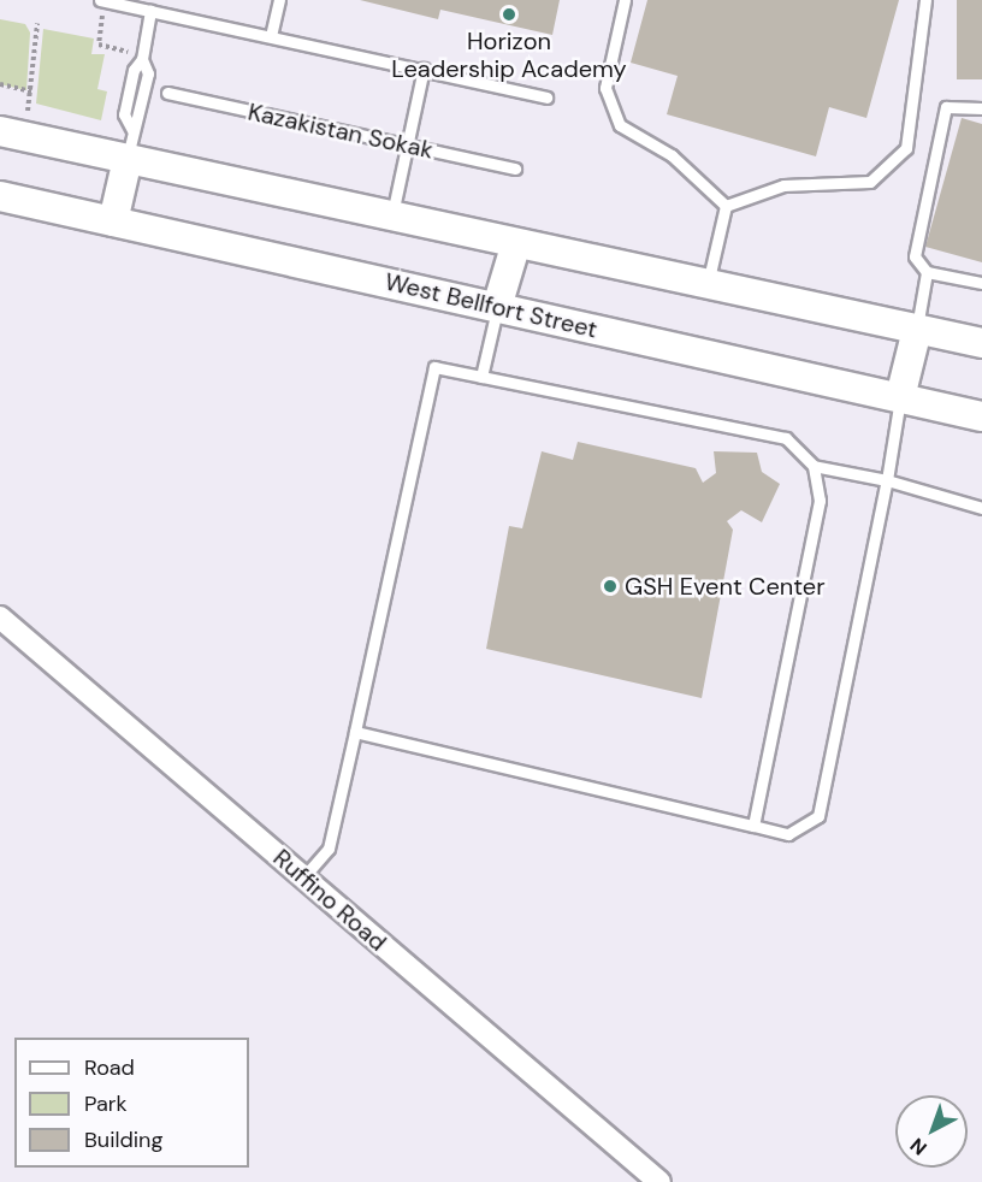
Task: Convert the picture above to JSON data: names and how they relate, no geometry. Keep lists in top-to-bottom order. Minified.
{"streets":{"main road":["West Bellfort Street"],"street":["Ruffino Road"],"lane":["Kazakistan Sokak"]},"places":["Horizon Leadership Academy","GSH Event Center"],"legend":["Road","Park","Building"],"north":"bottom left"}
